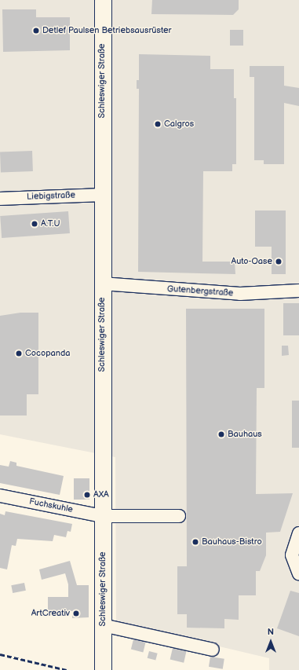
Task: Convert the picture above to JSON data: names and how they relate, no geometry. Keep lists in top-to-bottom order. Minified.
{"streets":{"main road":["Schleswiger Straße"],"street":["Liebigstraße","Gutenbergstraße","Fuchskuhle"]},"crossings":[["Schleswiger Straße","Liebigstraße"],["Schleswiger Straße","Gutenbergstraße"],["Schleswiger Straße","Fuchskuhle"]],"places":["Detlef Paulsen Betriebsausrüster","Calgros","A.T.U","Auto-Oase","Cocopanda","Bauhaus","AXA","Bauhaus-Bistro","ArtCreativ"],"north":"top"}
